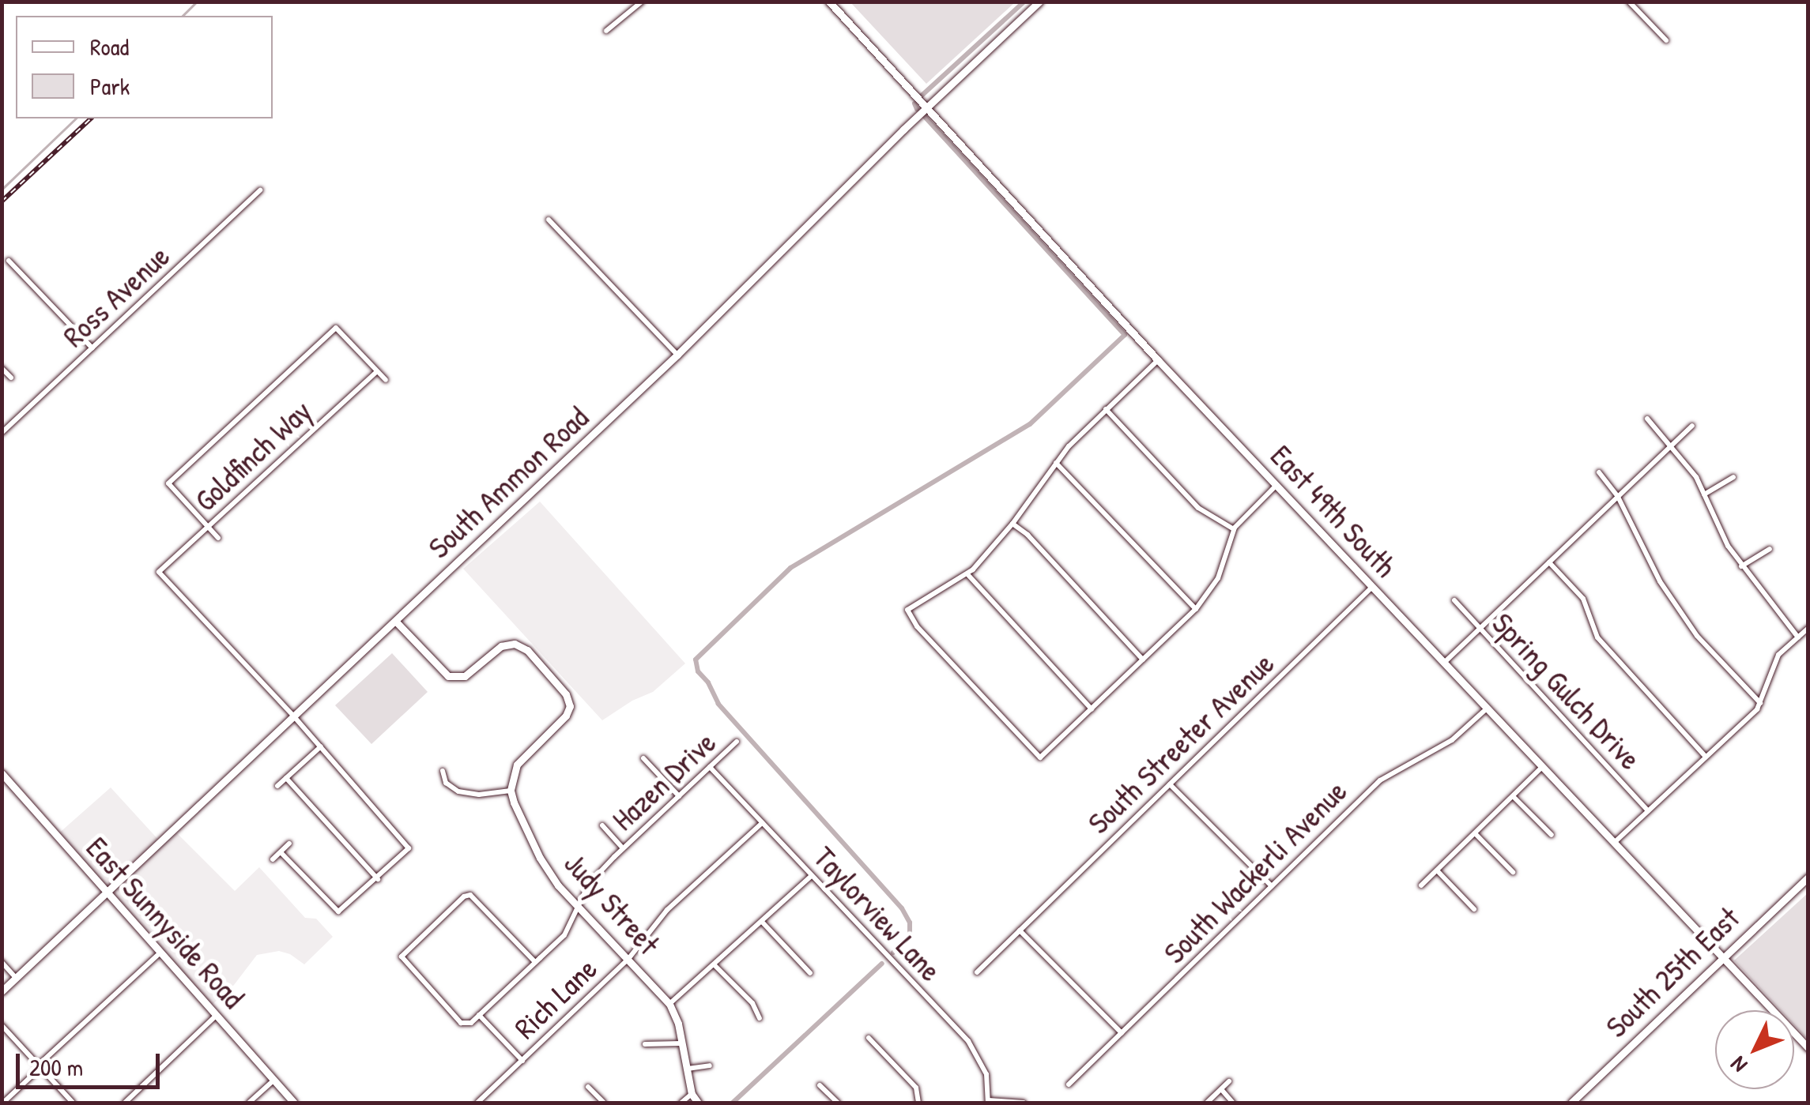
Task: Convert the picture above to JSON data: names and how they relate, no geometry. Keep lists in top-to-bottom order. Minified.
{"streets":{"street":["Ross Avenue","Goldfinch Way","South Ammon Road","East 49th South","Spring Gulch Drive","South Streeter Avenue","Hazen Drive","South Wackerli Avenue","Judy Street","Taylorview Lane","East Sunnyside Road","South 25th East","Rich Lane"]},"crossings":[["Goldfinch Way","South Ammon Road"],["South Ammon Road","East 49th South"],["South Ammon Road","East Sunnyside Road"],["East 49th South","South Streeter Avenue"],["East 49th South","South Wackerli Avenue"],["East 49th South","South 25th East"],["Hazen Drive","Judy Street"],["Hazen Drive","Taylorview Lane"],["Judy Street","Rich Lane"],["Taylorview Lane","Rich Lane"]],"legend":["Road","Park"],"scale_bar":"200 m","north":"bottom left"}
